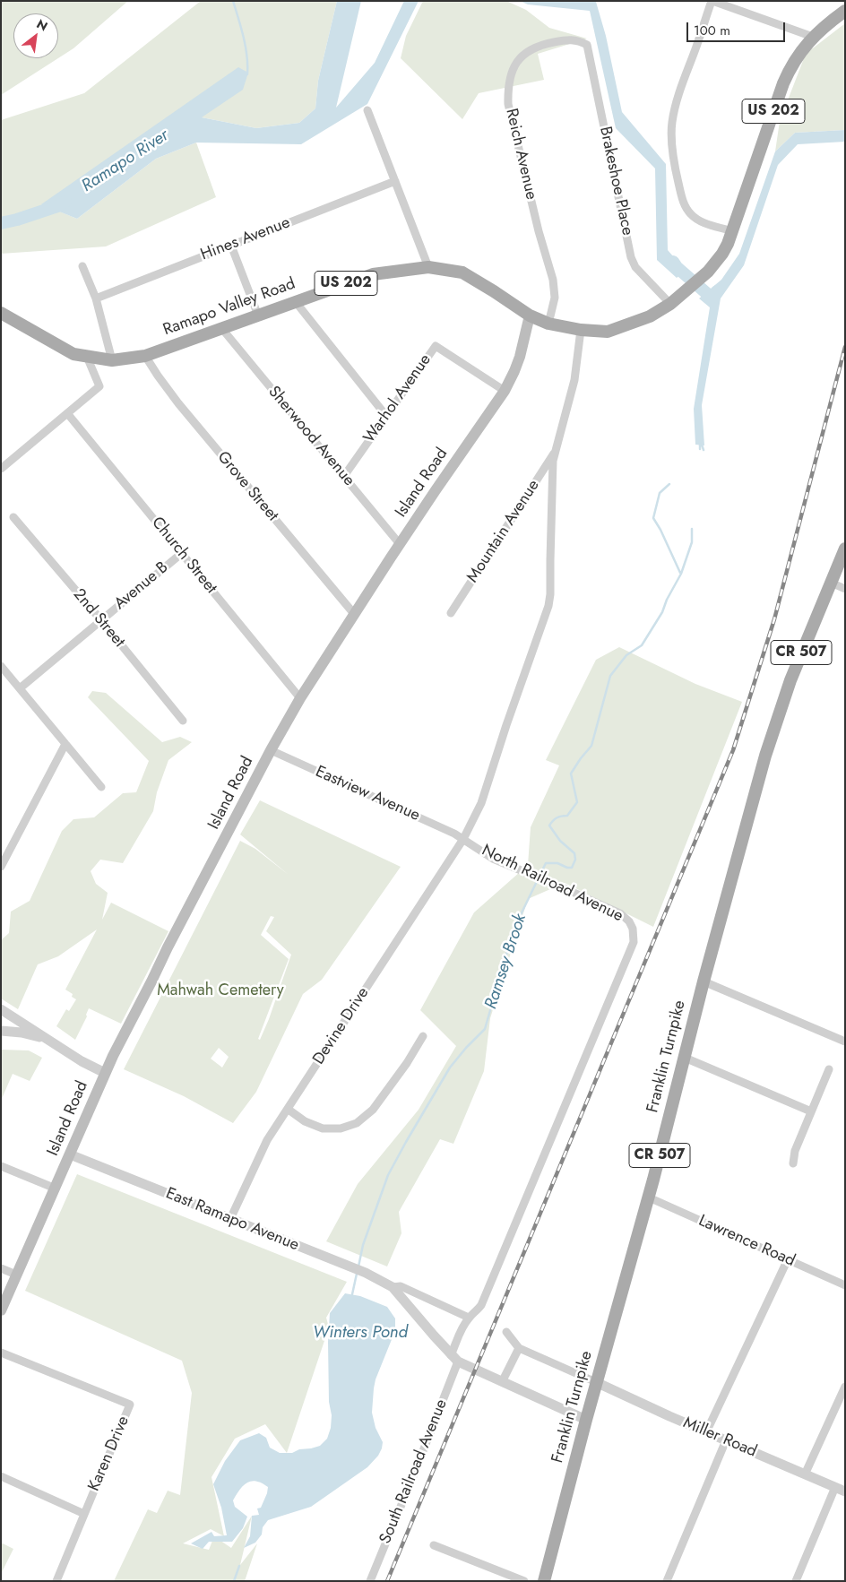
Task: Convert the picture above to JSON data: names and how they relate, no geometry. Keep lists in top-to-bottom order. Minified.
{"streets":{"main road":["US 202","Ramapo Valley Road","Island Road","CR 507","Franklin Turnpike"],"street":["Reich Avenue","Brakeshoe Place","Hines Avenue","Warhol Avenue","Sherwood Avenue","Grove Street","Mountain Avenue","Church Street","Avenue B","2nd Street","Eastview Avenue","North Railroad Avenue","Devine Drive","East Ramapo Avenue","Lawrence Road","Miller Road","Karen Drive","South Railroad Avenue"]},"crossings":[["Reich Avenue","Brakeshoe Place"],["Reich Avenue","Ramapo Valley Road"],["Brakeshoe Place","Ramapo Valley Road"],["Ramapo Valley Road","Sherwood Avenue"],["Ramapo Valley Road","Island Road"],["Ramapo Valley Road","Grove Street"],["Ramapo Valley Road","North Railroad Avenue"],["Warhol Avenue","Sherwood Avenue"],["Warhol Avenue","Island Road"],["Sherwood Avenue","Island Road"],["Island Road","Grove Street"],["Island Road","Church Street"],["Island Road","Eastview Avenue"],["Island Road","East Ramapo Avenue"],["Mountain Avenue","North Railroad Avenue"],["Church Street","Avenue B"],["Avenue B","2nd Street"],["Eastview Avenue","North Railroad Avenue"],["Eastview Avenue","Devine Drive"],["North Railroad Avenue","Devine Drive"],["North Railroad Avenue","South Railroad Avenue"],["Devine Drive","East Ramapo Avenue"],["Franklin Turnpike","Lawrence Road"],["Franklin Turnpike","Miller Road"]],"water":["Ramapo River","Ramsey Brook","Winters Pond"],"parks":["Mahwah Cemetery"],"scale_bar":"100 m","north":"top right"}
